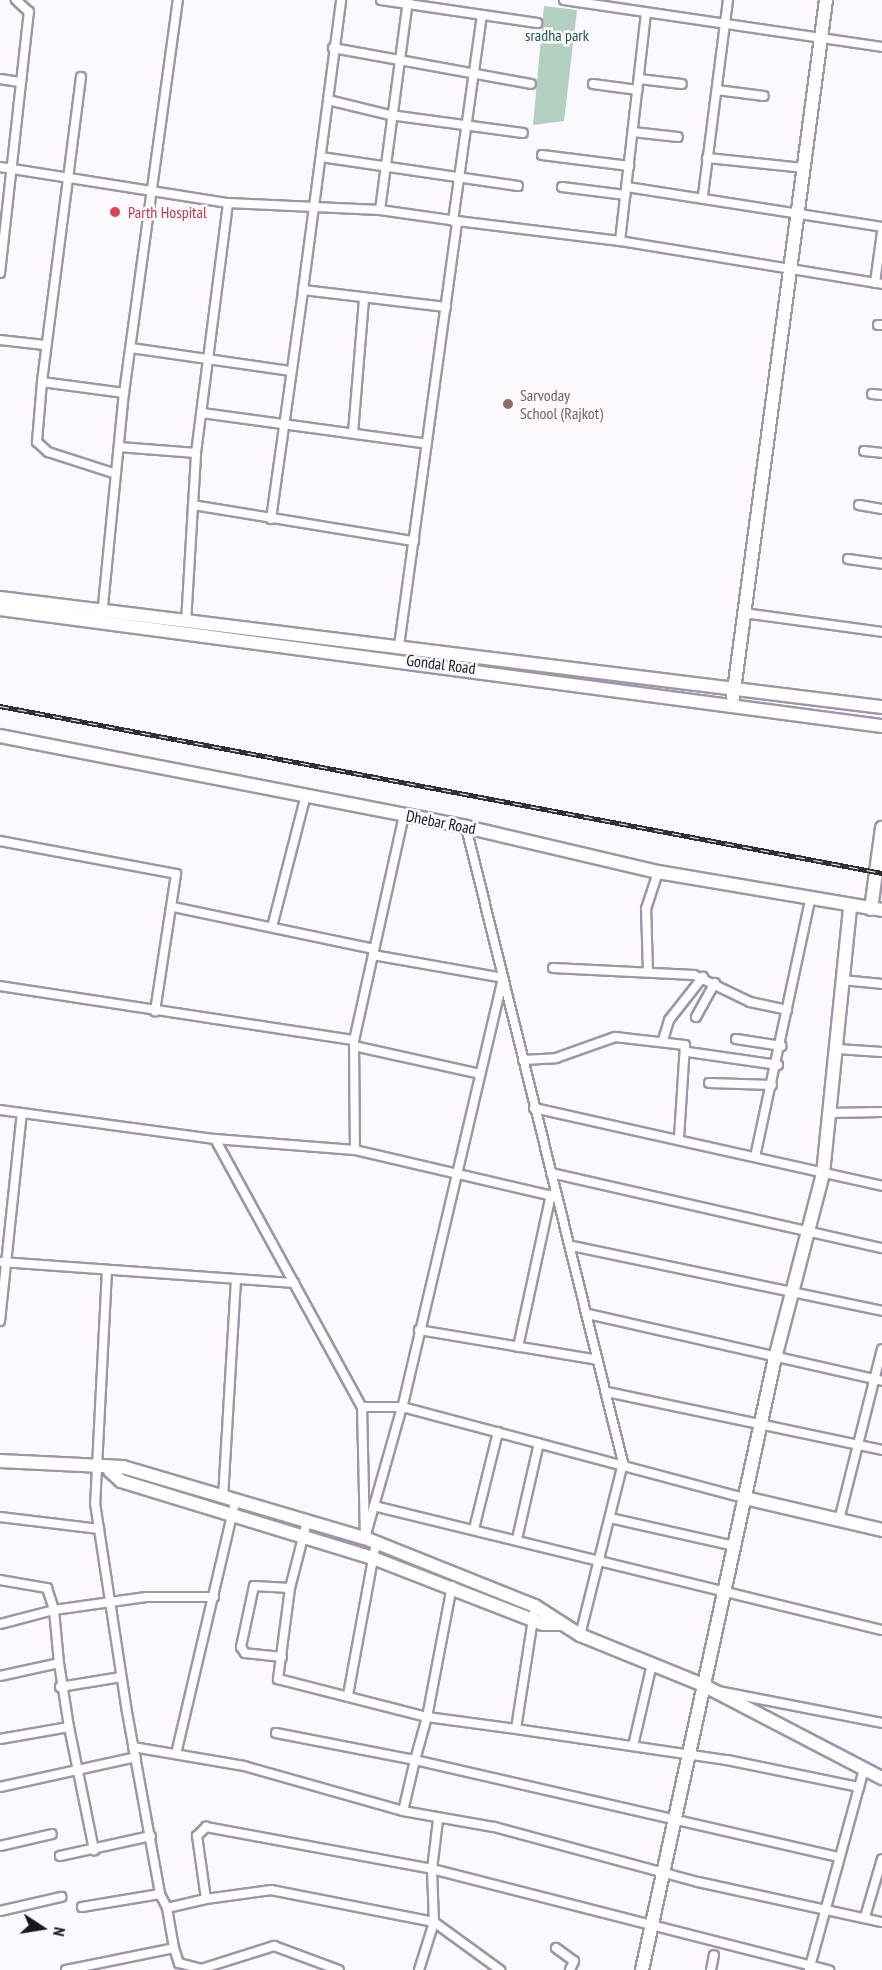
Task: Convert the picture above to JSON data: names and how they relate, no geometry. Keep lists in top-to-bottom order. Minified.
{"streets":{"street":["Gondal Road","Dhebar Road"]},"parks":["sradha park"],"places":["Parth Hospital","Sarvoday School (Rajkot)"],"north":"right"}
